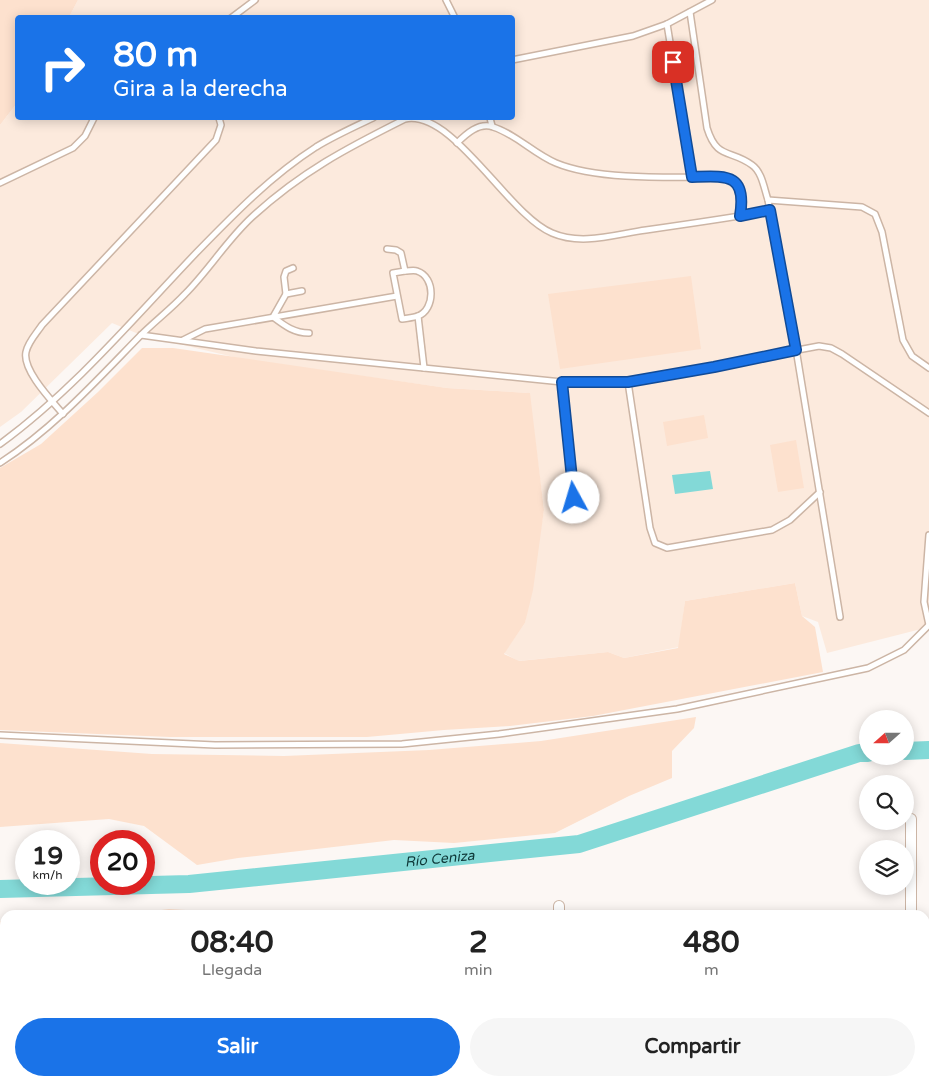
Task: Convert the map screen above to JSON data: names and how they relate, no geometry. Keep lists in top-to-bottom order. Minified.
{"water":["Río Ceniza"],"north":"left","page":{"turn":["80 m","Gira a la derecha"],"speed":"19 km/h","limit":"20","eta":["08:40","Llegada","2","min","480","m"],"buttons":["Salir","Compartir"]}}
